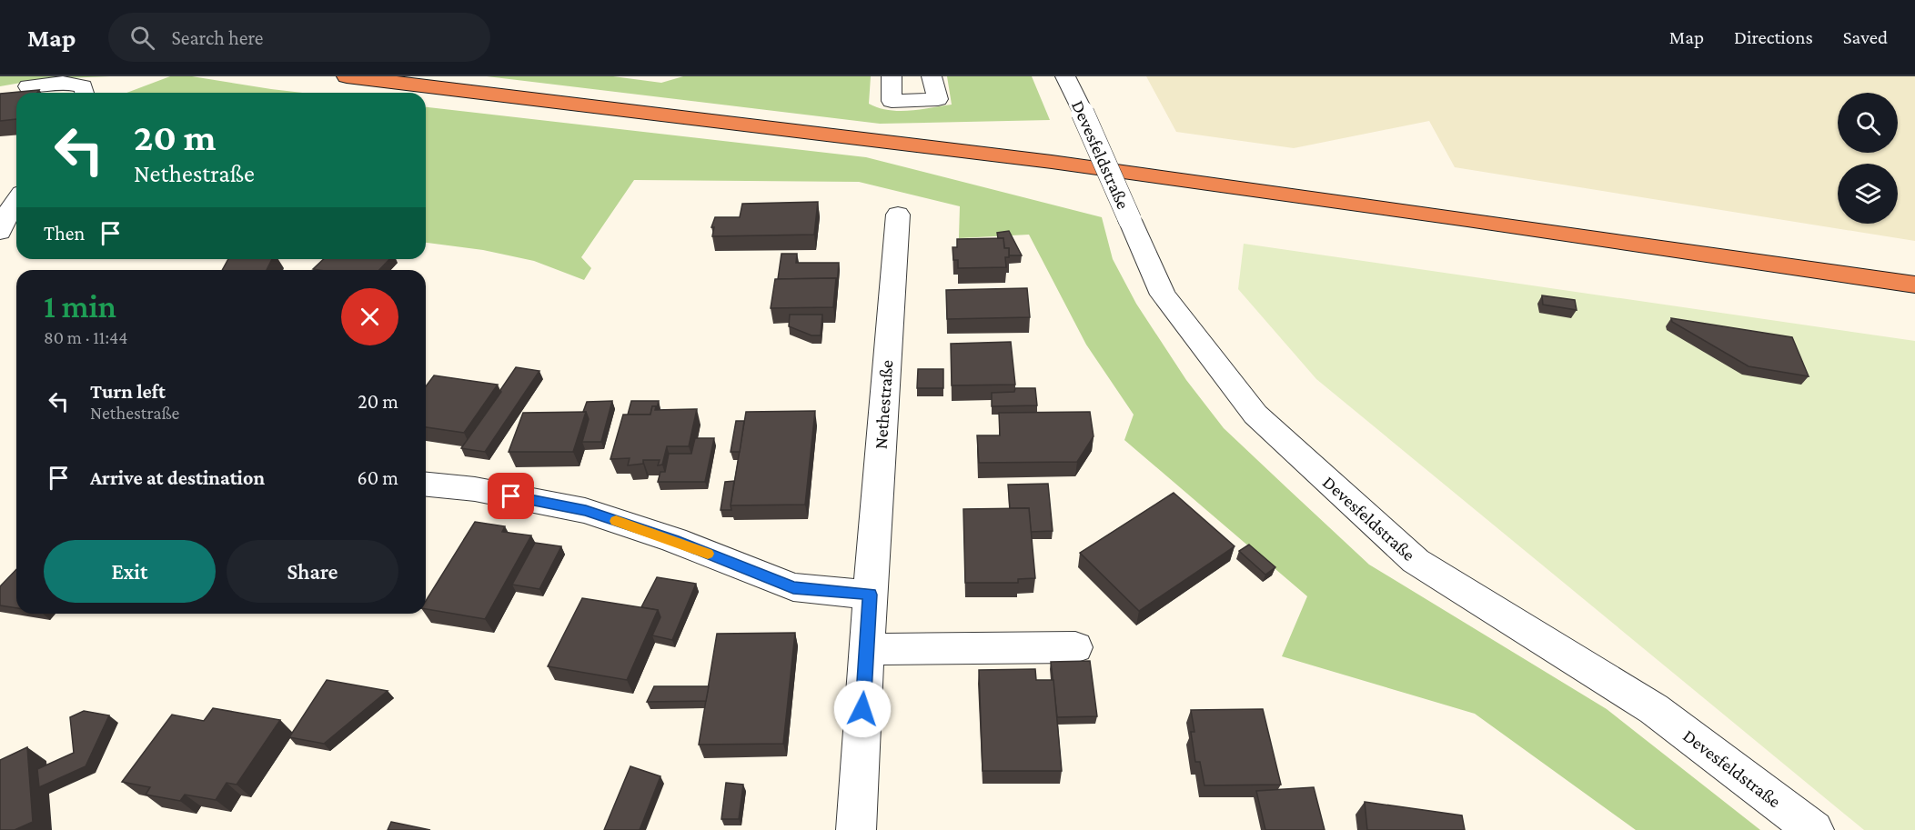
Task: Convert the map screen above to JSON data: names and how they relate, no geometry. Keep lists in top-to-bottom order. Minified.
{"streets":{"street":["Devesfeldstraße","Nethestraße"]},"page":{"header":"Map","search":"Search here","nav":["Map","Directions","Saved"],"turn":["20 m","Nethestraße"],"then":"Then","heading":["1 min","80 m · 11:44"],"list":[{"name":"Turn left","note":"Nethestraße","value":"20 m"},{"name":"Arrive at destination","value":"60 m"}],"buttons":["Exit","Share"]}}
